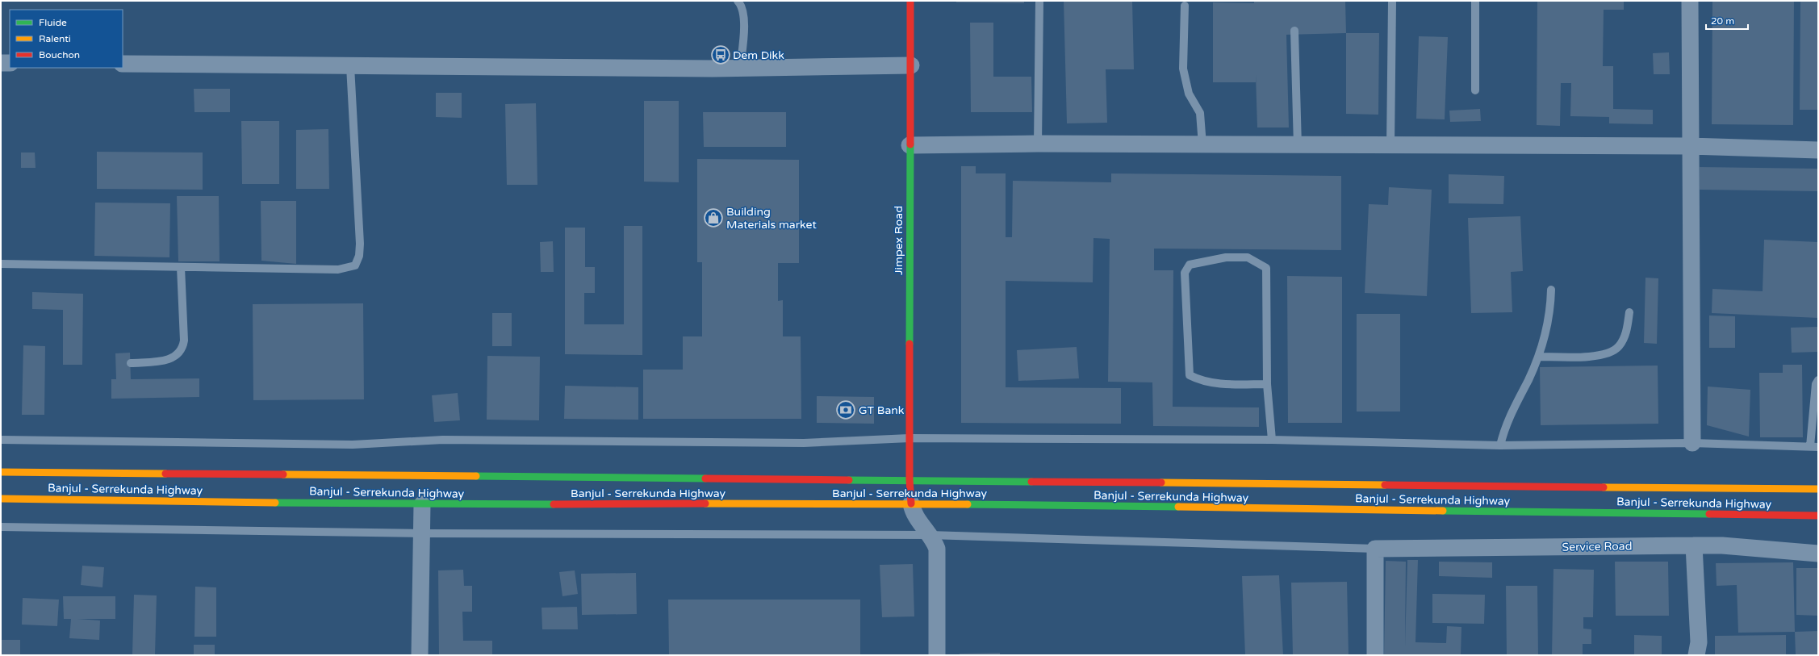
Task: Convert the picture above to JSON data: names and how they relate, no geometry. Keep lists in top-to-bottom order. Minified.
{"streets":{"main road":["Jimpex Road","Banjul - Serrekunda Highway"],"street":["Service Road"]},"crossings":[["Jimpex Road","Banjul - Serrekunda Highway"]],"places":{"bus stop":["Dem Dikk"],"shop":["Building Materials market"],"bank":["GT Bank"]},"legend":["Fluide","Ralenti","Bouchon"],"scale_bar":"20 m"}
